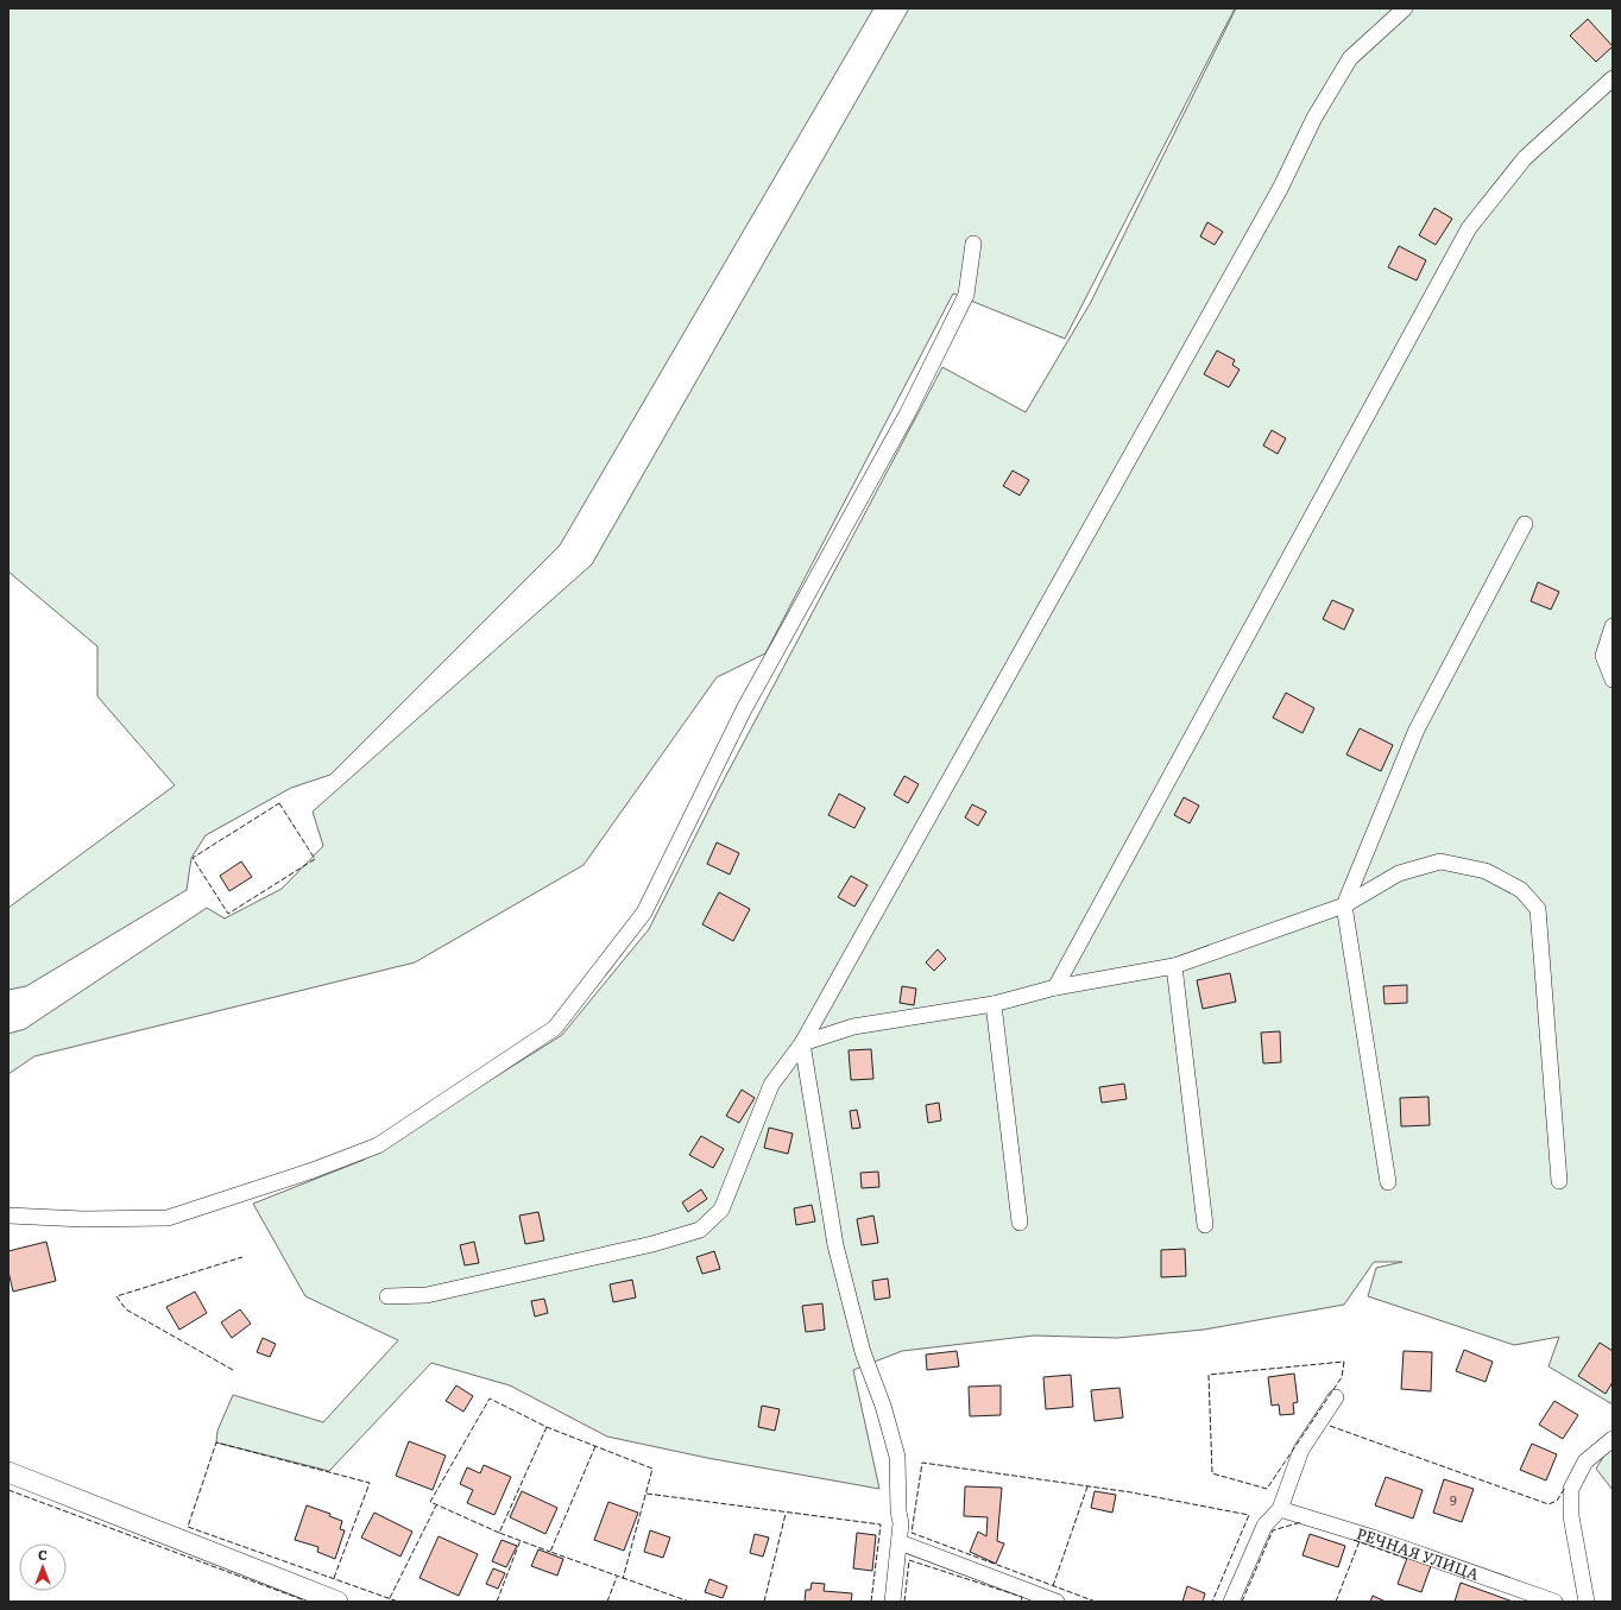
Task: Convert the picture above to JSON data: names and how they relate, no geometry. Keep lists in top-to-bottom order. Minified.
{"streets":{"street":["РЕЧНАЯ УЛИЦА"]},"house_numbers":["9"],"north":"top"}
